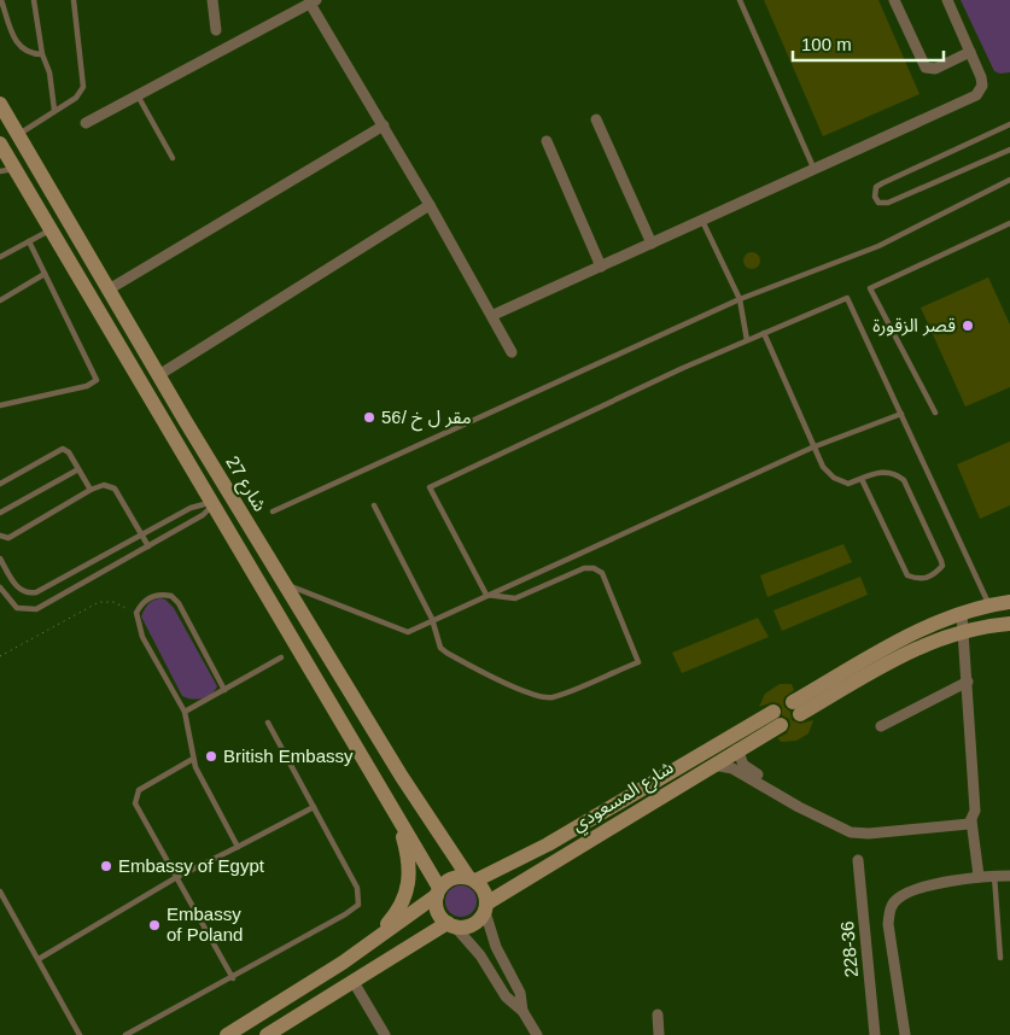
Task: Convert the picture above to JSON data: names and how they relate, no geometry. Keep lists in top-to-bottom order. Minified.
{"streets":{"main road":["شارع 27","شارع المسعودي"],"street":["228-36"]},"crossings":[["شارع 27","شارع المسعودي"]],"places":["قصر الزقورة","مقر ل خ /56","British Embassy","Embassy of Egypt","Embassy of Poland"],"scale_bar":"100 m"}
